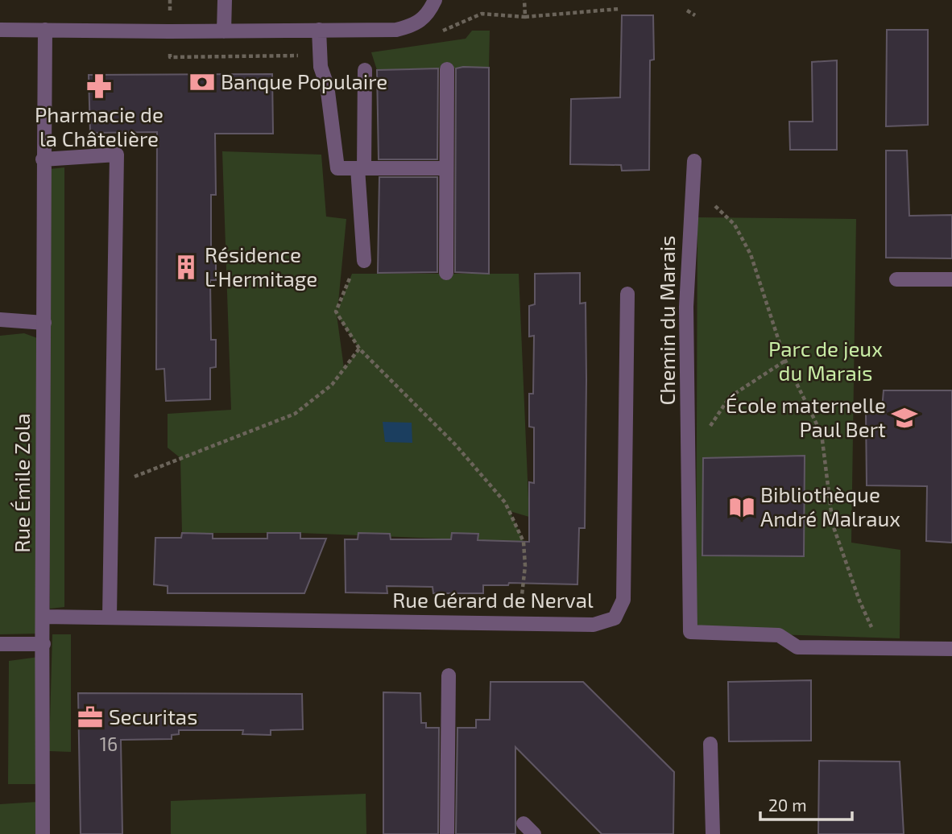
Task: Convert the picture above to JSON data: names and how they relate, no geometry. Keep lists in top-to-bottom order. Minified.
{"streets":{"street":["Chemin du Marais","Rue Émile Zola","Rue Gérard de Nerval"]},"crossings":[["Rue Émile Zola","Rue Gérard de Nerval"]],"parks":["Parc de jeux du Marais"],"places":{"bank":["Banque Populaire"],"pharmacy":["Pharmacie de la Châtelière"],"building":["Résidence L'Hermitage"],"school or university":["École maternelle Paul Bert"],"library":["Bibliothèque André Malraux"],"office":["Securitas"]},"house_numbers":["16"],"scale_bar":"20 m"}
